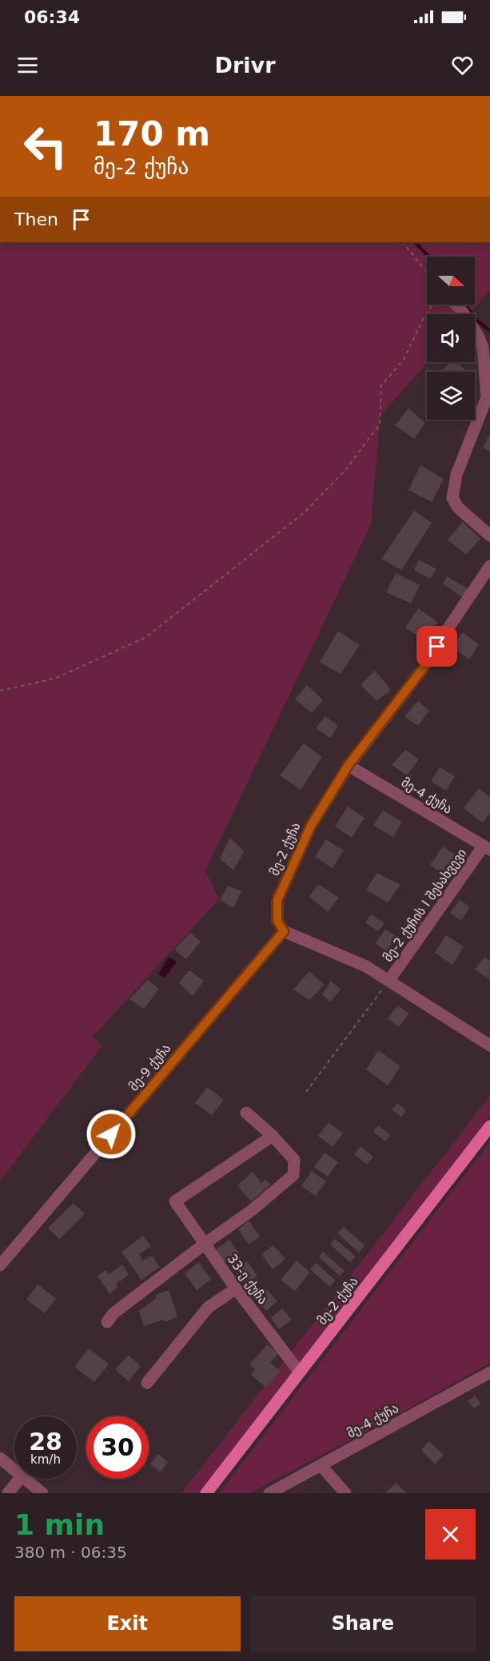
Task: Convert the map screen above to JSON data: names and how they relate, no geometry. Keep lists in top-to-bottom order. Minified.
{"streets":{"main road":["მე-2 ქუჩა"],"street":["მე-4 ქუჩა","მე-2 ქუჩის I შესახვევი","მე-9 ქუჩა","33-ე ქუჩა"]},"crossings":[["მე-4 ქუჩა","მე-2 ქუჩა"],["მე-4 ქუჩა","მე-2 ქუჩის I შესახვევი"],["მე-2 ქუჩა","მე-9 ქუჩა"],["მე-2 ქუჩა","33-ე ქუჩა"]],"north":"right","page":{"status":"06:34","header":"Drivr","turn":["170 m","მე-2 ქუჩა"],"then":"Then","speed":"28 km/h","limit":"30","heading":["1 min","380 m · 06:35"],"buttons":["Exit","Share"]}}
